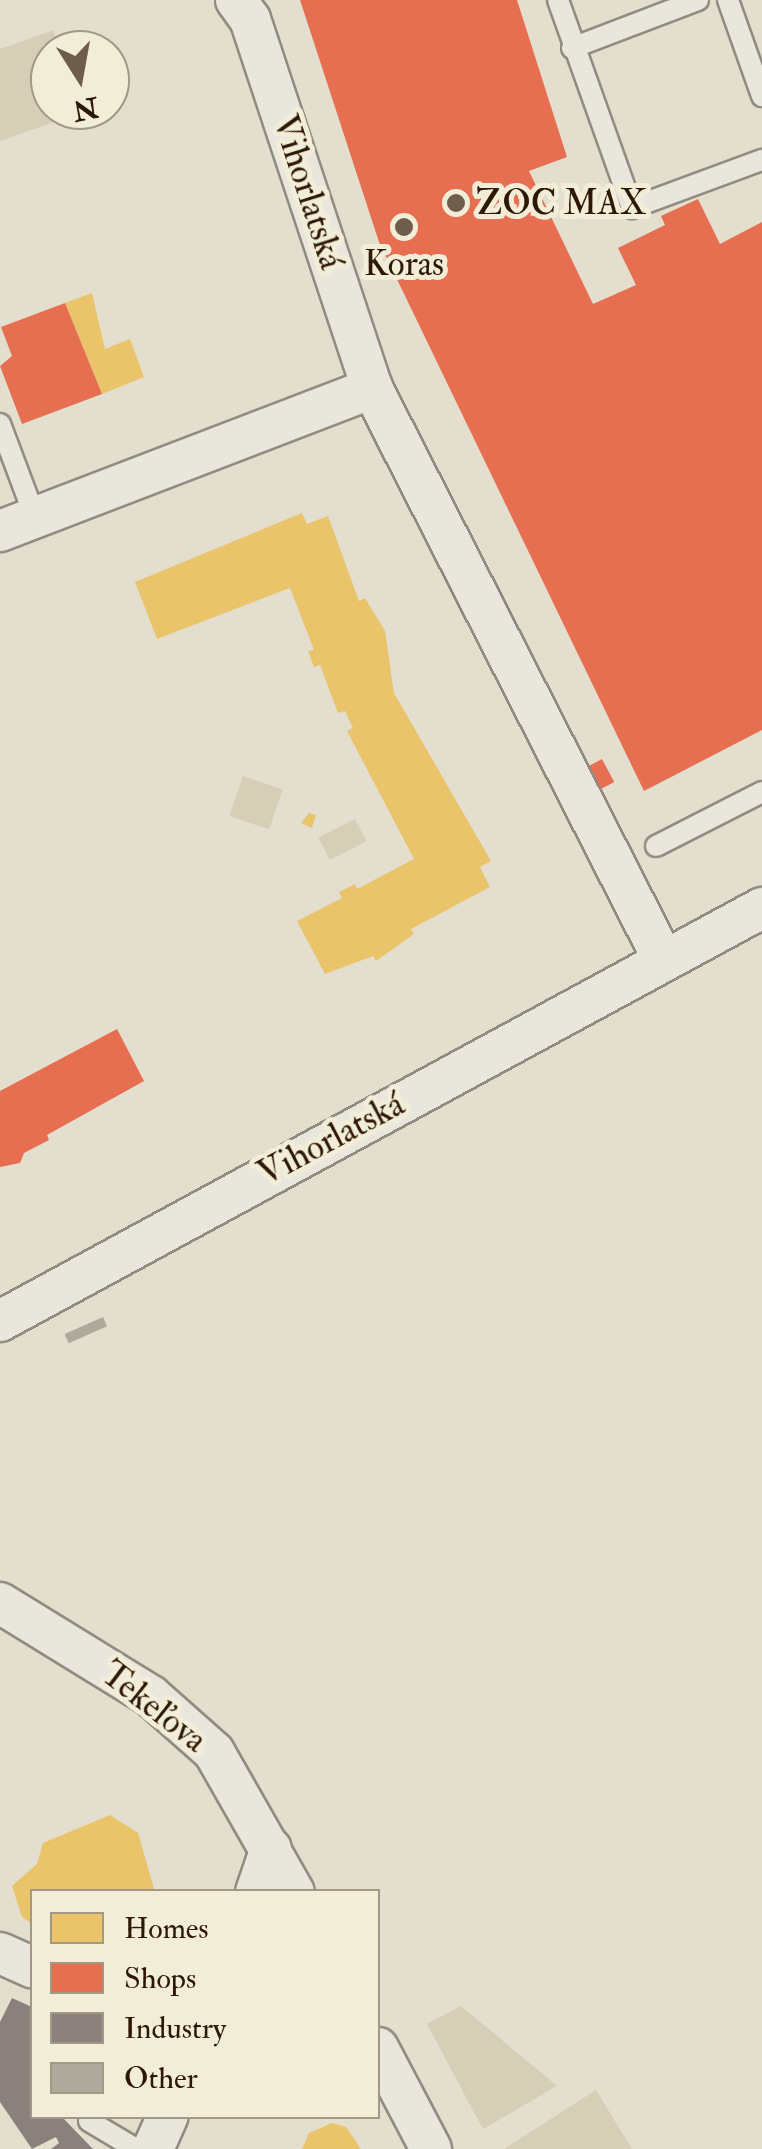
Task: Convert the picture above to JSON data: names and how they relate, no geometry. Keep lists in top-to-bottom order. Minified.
{"streets":{"street":["Vihorlatská","Tekeľova"]},"places":["ZOC MAX","Koras"],"legend":["Homes","Shops","Industry","Other"],"north":"bottom"}
